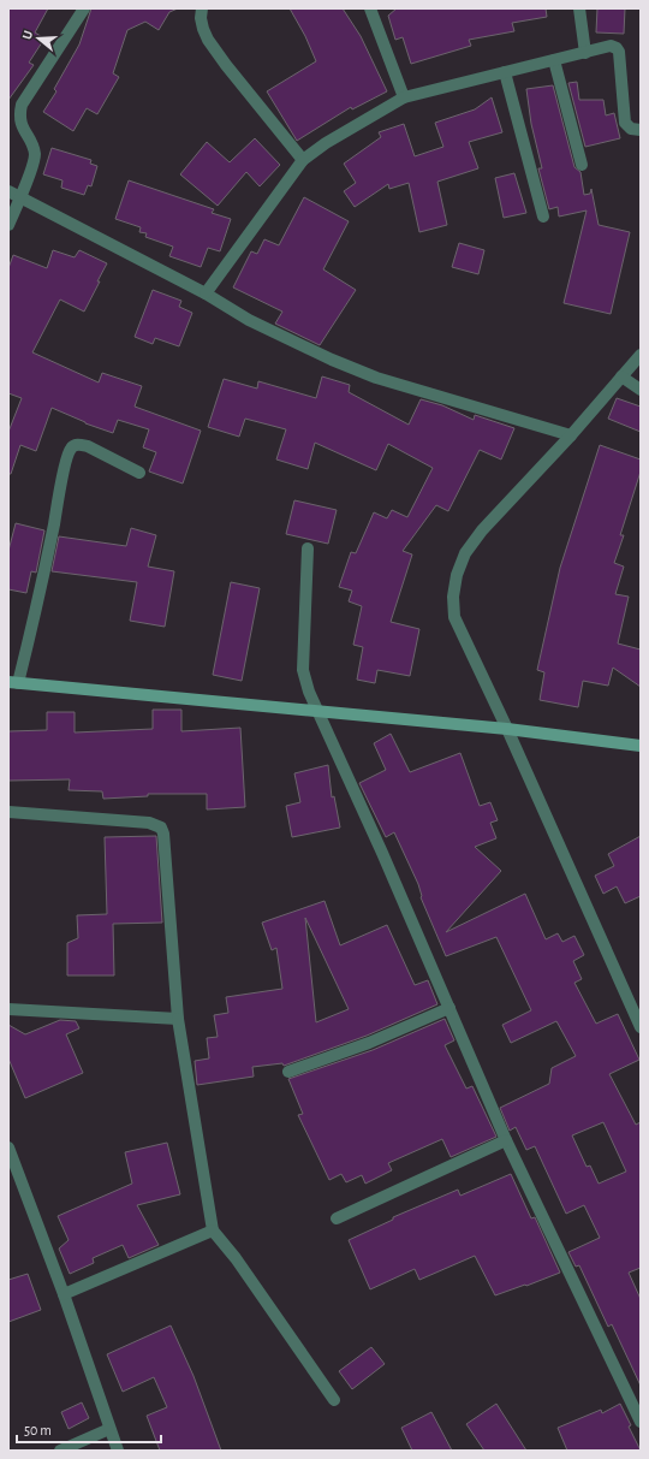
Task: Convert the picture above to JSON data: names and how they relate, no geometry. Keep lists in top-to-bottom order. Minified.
{"scale_bar":"50 m","north":"left"}
